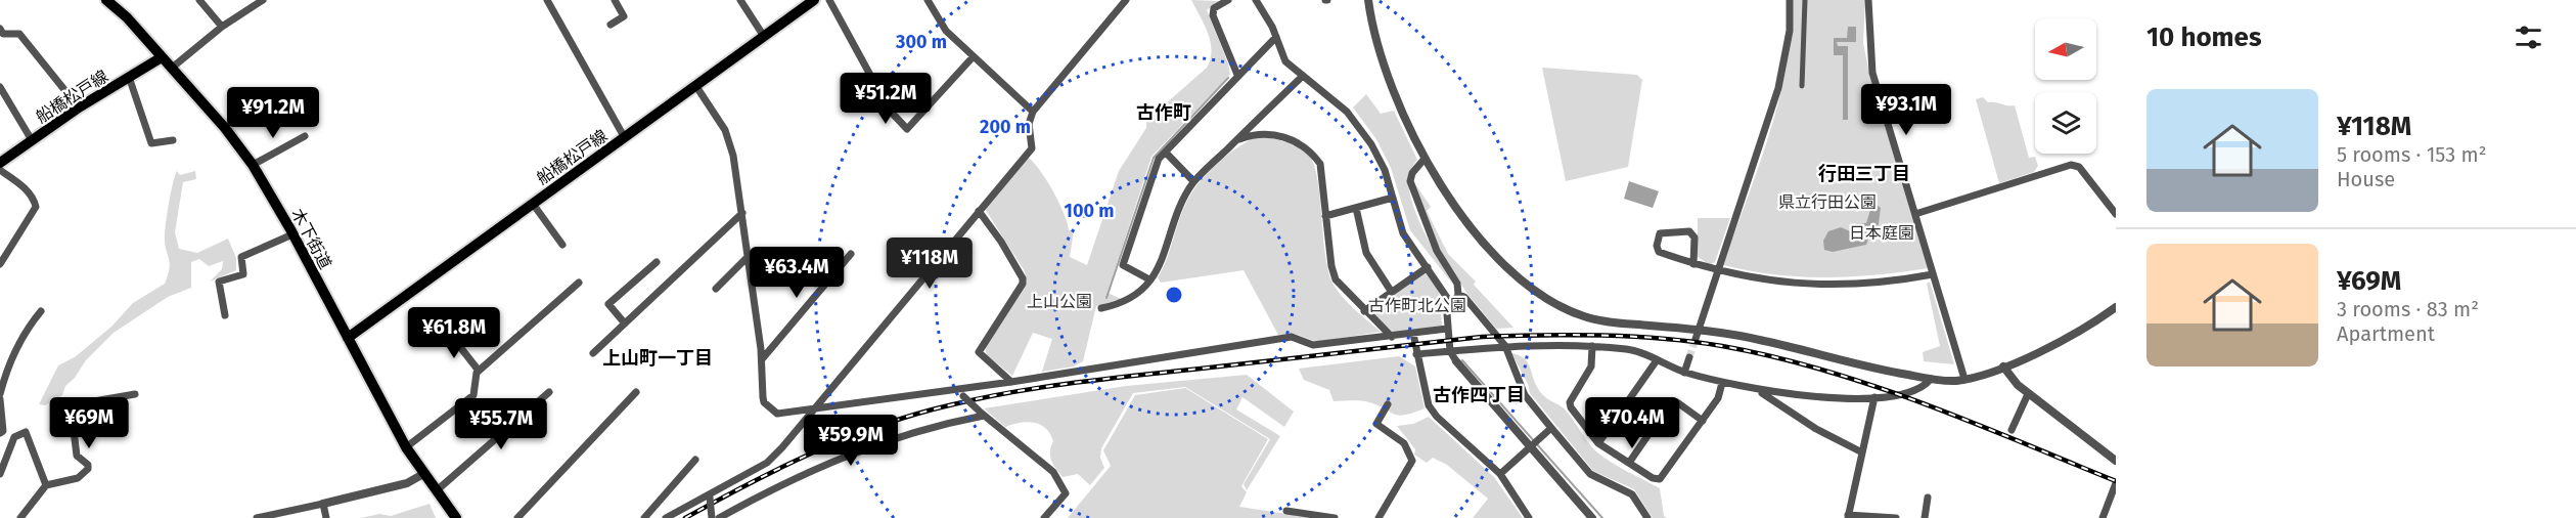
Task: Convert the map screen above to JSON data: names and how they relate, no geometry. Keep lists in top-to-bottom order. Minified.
{"streets":{"main road":["船橋松戸線","木下街道"]},"crossings":[["船橋松戸線","木下街道"]],"districts":["古作町","行田三丁目","上山町一丁目","古作四丁目"],"parks":["県立行田公園","日本庭園","上山公園","古作町北公園"],"north":"left","page":{"heading":"10 homes","price":["¥51.2M","¥93.1M","¥91.2M","¥118M","¥63.4M","¥61.8M","¥69M","¥70.4M","¥55.7M","¥59.9M"],"list":[{"name":"¥118M","note":"5 rooms · 153 m² · House"},{"name":"¥69M","note":"3 rooms · 83 m² · Apartment"}]},"rings":["300 m","200 m","100 m"]}
